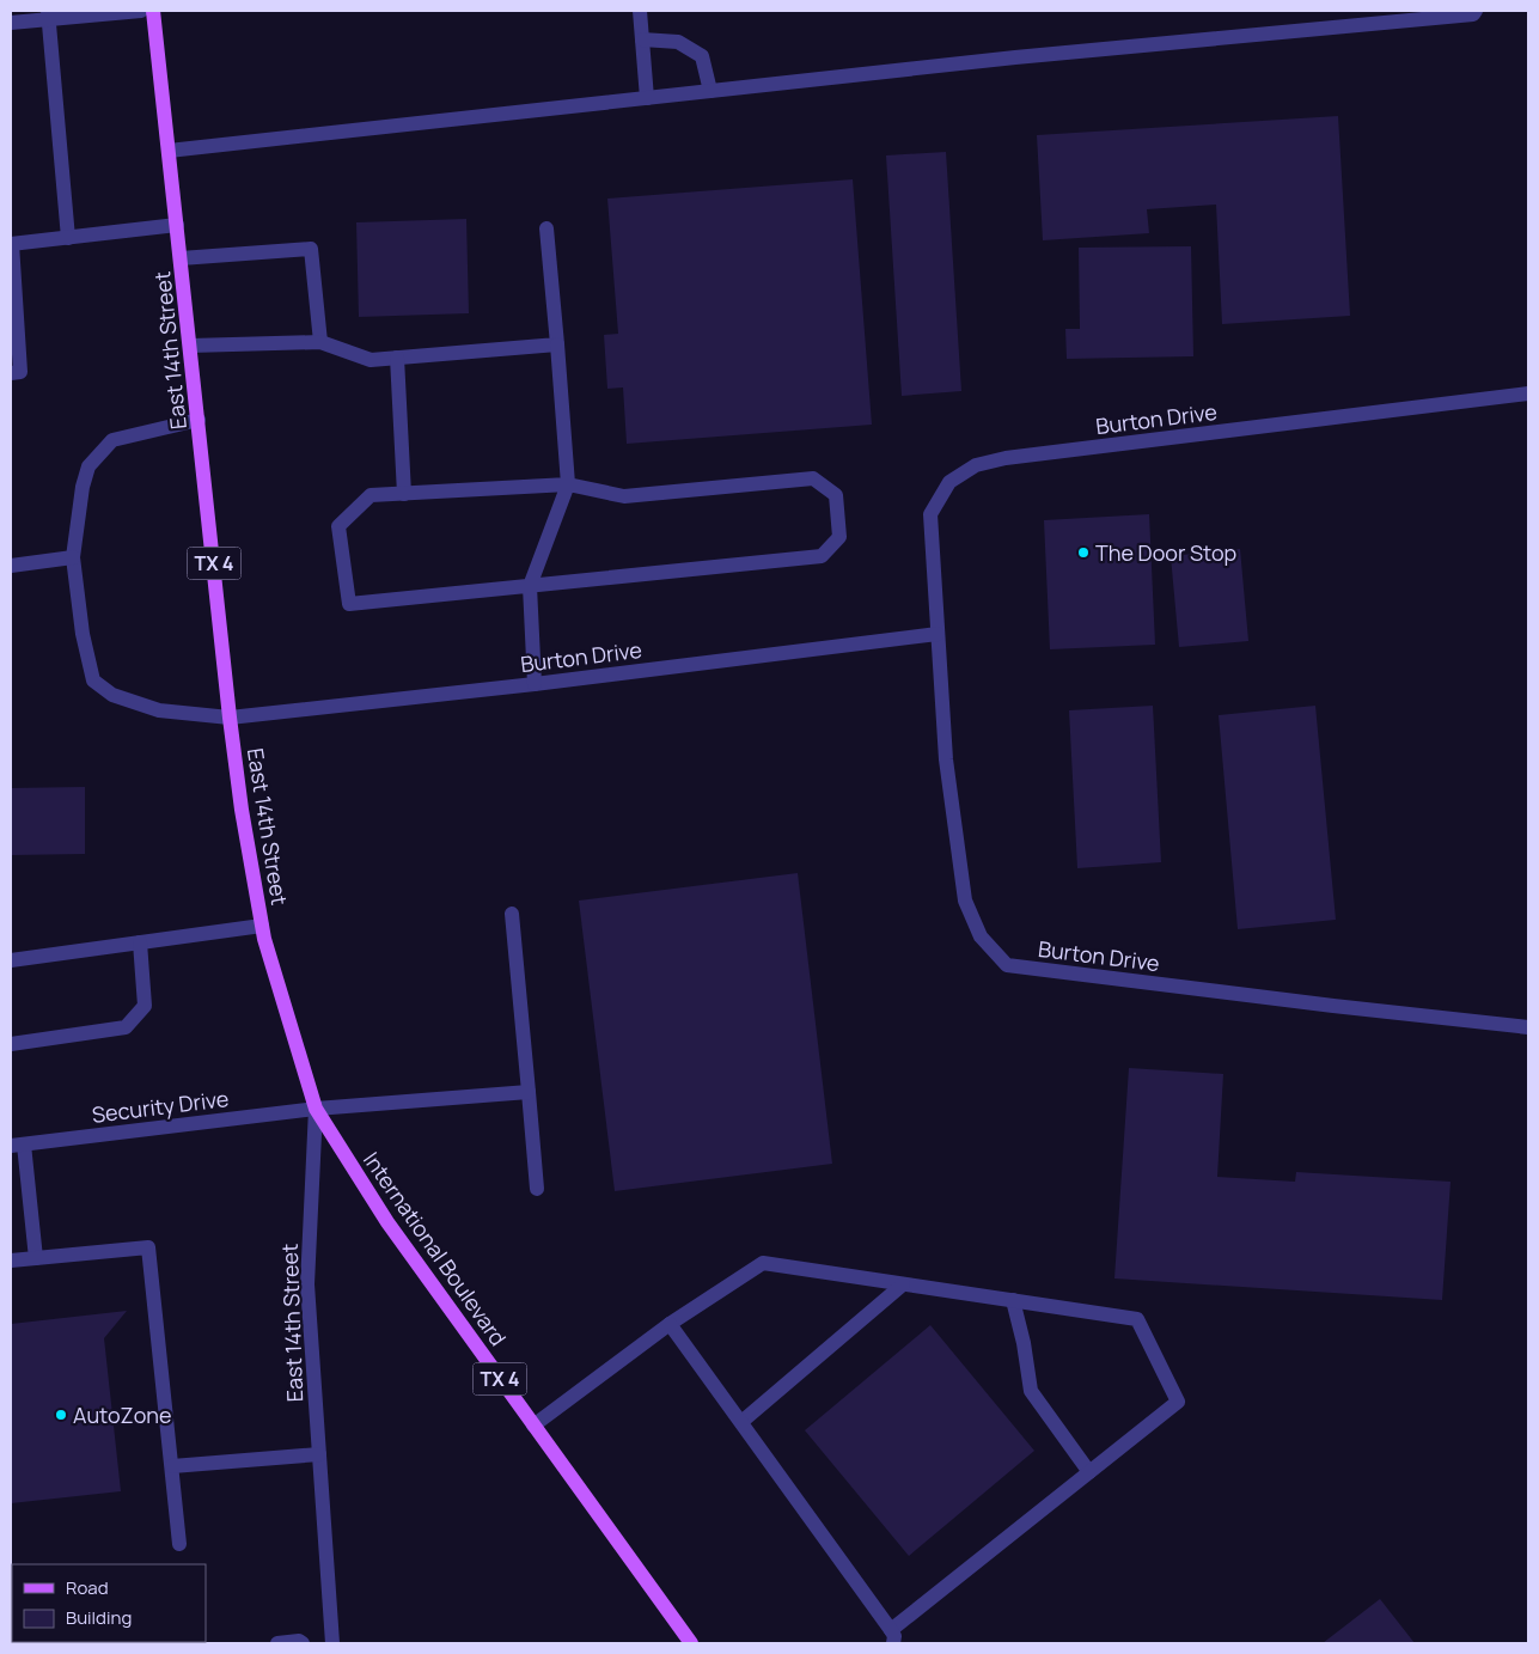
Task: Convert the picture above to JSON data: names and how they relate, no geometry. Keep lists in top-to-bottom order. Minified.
{"streets":{"main road":["East 14th Street","TX 4","International Boulevard"],"street":["Burton Drive","Security Drive"]},"crossings":[["East 14th Street","Burton Drive"],["East 14th Street","Security Drive"],["East 14th Street","International Boulevard"],["Security Drive","International Boulevard"]],"places":["The Door Stop","AutoZone"],"legend":["Road","Building"]}
